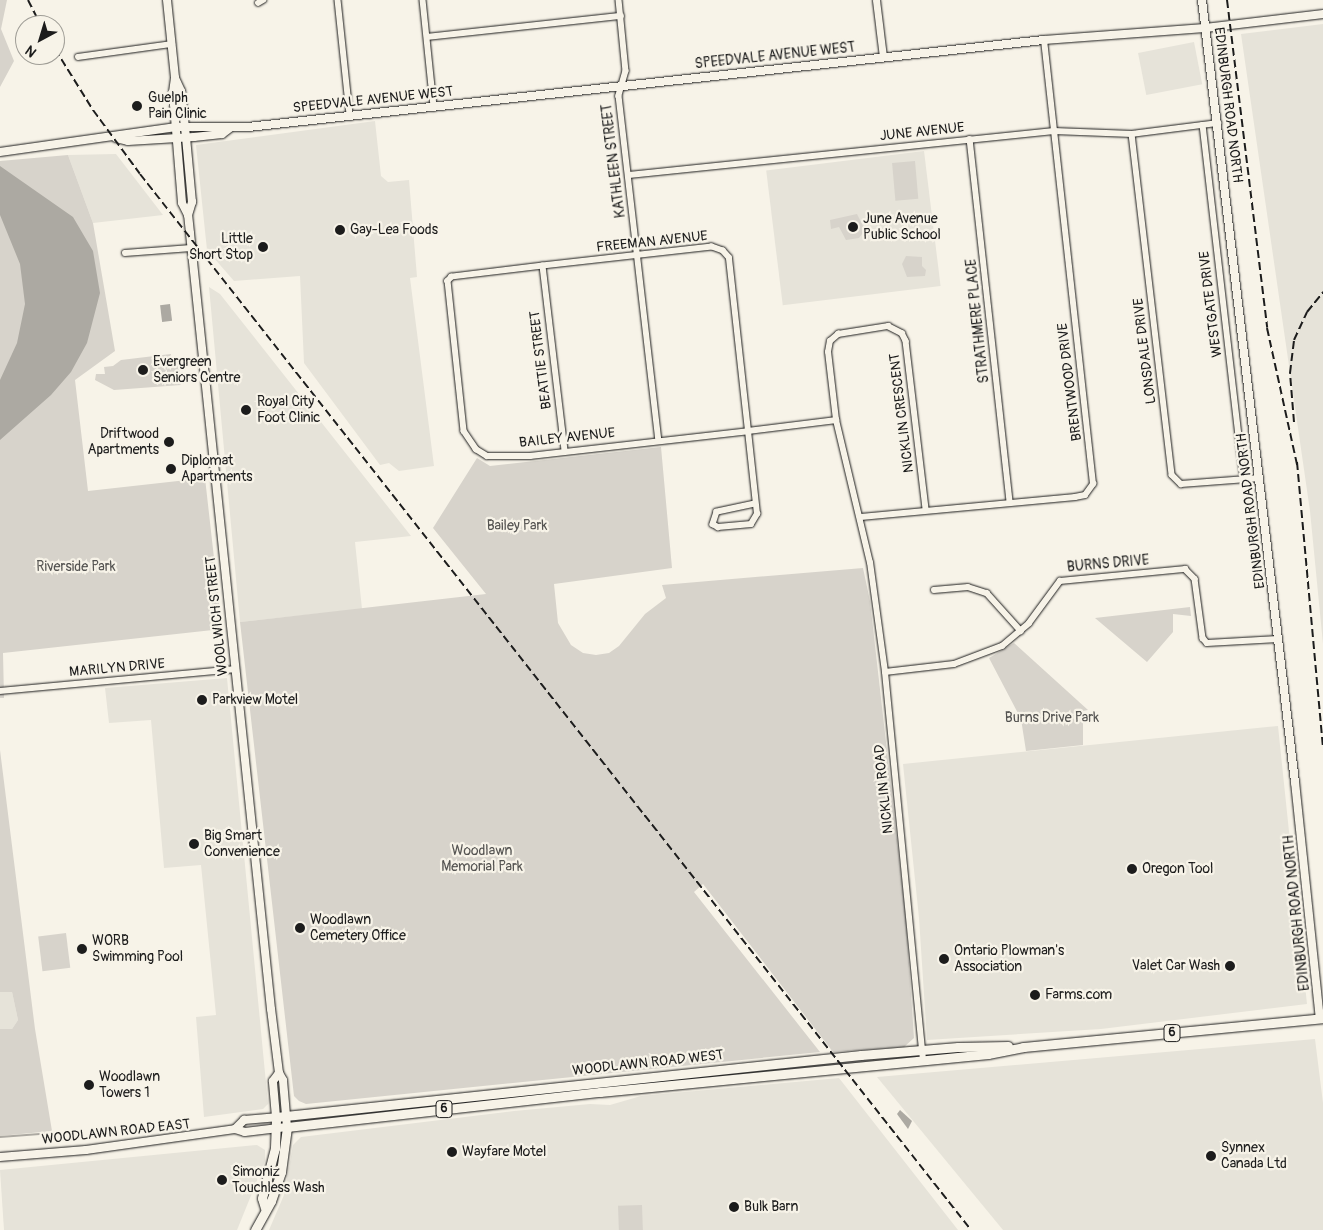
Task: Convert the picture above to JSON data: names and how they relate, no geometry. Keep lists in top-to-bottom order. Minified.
{"streets":{"main road":["SPEEDVALE AVENUE WEST","EDINBURGH ROAD NORTH","WOOLWICH STREET","6","WOODLAWN ROAD WEST","WOODLAWN ROAD EAST"],"street":["JUNE AVENUE","KATHLEEN STREET","FREEMAN AVENUE","WESTGATE DRIVE","STRATHMERE PLACE","LONSDALE DRIVE","BEATTIE STREET","BRENTWOOD DRIVE","NICKLIN CRESCENT","BAILEY AVENUE","BURNS DRIVE","MARILYN DRIVE","NICKLIN ROAD"]},"crossings":[["SPEEDVALE AVENUE WEST","EDINBURGH ROAD NORTH"],["SPEEDVALE AVENUE WEST","KATHLEEN STREET"],["SPEEDVALE AVENUE WEST","BRENTWOOD DRIVE"],["SPEEDVALE AVENUE WEST","WOOLWICH STREET"],["EDINBURGH ROAD NORTH","JUNE AVENUE"],["EDINBURGH ROAD NORTH","LONSDALE DRIVE"],["EDINBURGH ROAD NORTH","BURNS DRIVE"],["EDINBURGH ROAD NORTH","WOODLAWN ROAD WEST"],["JUNE AVENUE","KATHLEEN STREET"],["JUNE AVENUE","WESTGATE DRIVE"],["JUNE AVENUE","STRATHMERE PLACE"],["JUNE AVENUE","LONSDALE DRIVE"],["JUNE AVENUE","BRENTWOOD DRIVE"],["KATHLEEN STREET","FREEMAN AVENUE"],["KATHLEEN STREET","BAILEY AVENUE"],["FREEMAN AVENUE","BEATTIE STREET"],["FREEMAN AVENUE","BAILEY AVENUE"],["WESTGATE DRIVE","LONSDALE DRIVE"],["STRATHMERE PLACE","BRENTWOOD DRIVE"],["BEATTIE STREET","BAILEY AVENUE"],["BRENTWOOD DRIVE","NICKLIN CRESCENT"],["BRENTWOOD DRIVE","NICKLIN ROAD"],["NICKLIN CRESCENT","BAILEY AVENUE"],["NICKLIN CRESCENT","NICKLIN ROAD"],["BURNS DRIVE","NICKLIN ROAD"],["WOOLWICH STREET","MARILYN DRIVE"],["WOOLWICH STREET","WOODLAWN ROAD WEST"],["WOOLWICH STREET","WOODLAWN ROAD EAST"],["NICKLIN ROAD","WOODLAWN ROAD WEST"],["WOODLAWN ROAD WEST","WOODLAWN ROAD EAST"]],"parks":["Bailey Park","Riverside Park","Burns Drive Park","Woodlawn Memorial Park"],"places":["Guelph Pain Clinic","June Avenue Public School","Gay-Lea Foods","Little Short Stop","Evergreen Seniors Centre","Royal City Foot Clinic","Driftwood Apartments","Diplomat Apartments","Parkview Motel","Big Smart Convenience","Oregon Tool","Woodlawn Cemetery Office","WORB Swimming Pool","Ontario Plowman's Association","Valet Car Wash","Farms.com","Woodlawn Towers 1","Wayfare Motel","Synnex Canada Ltd","Simoniz Touchless Wash","Bulk Barn"],"north":"bottom left"}
